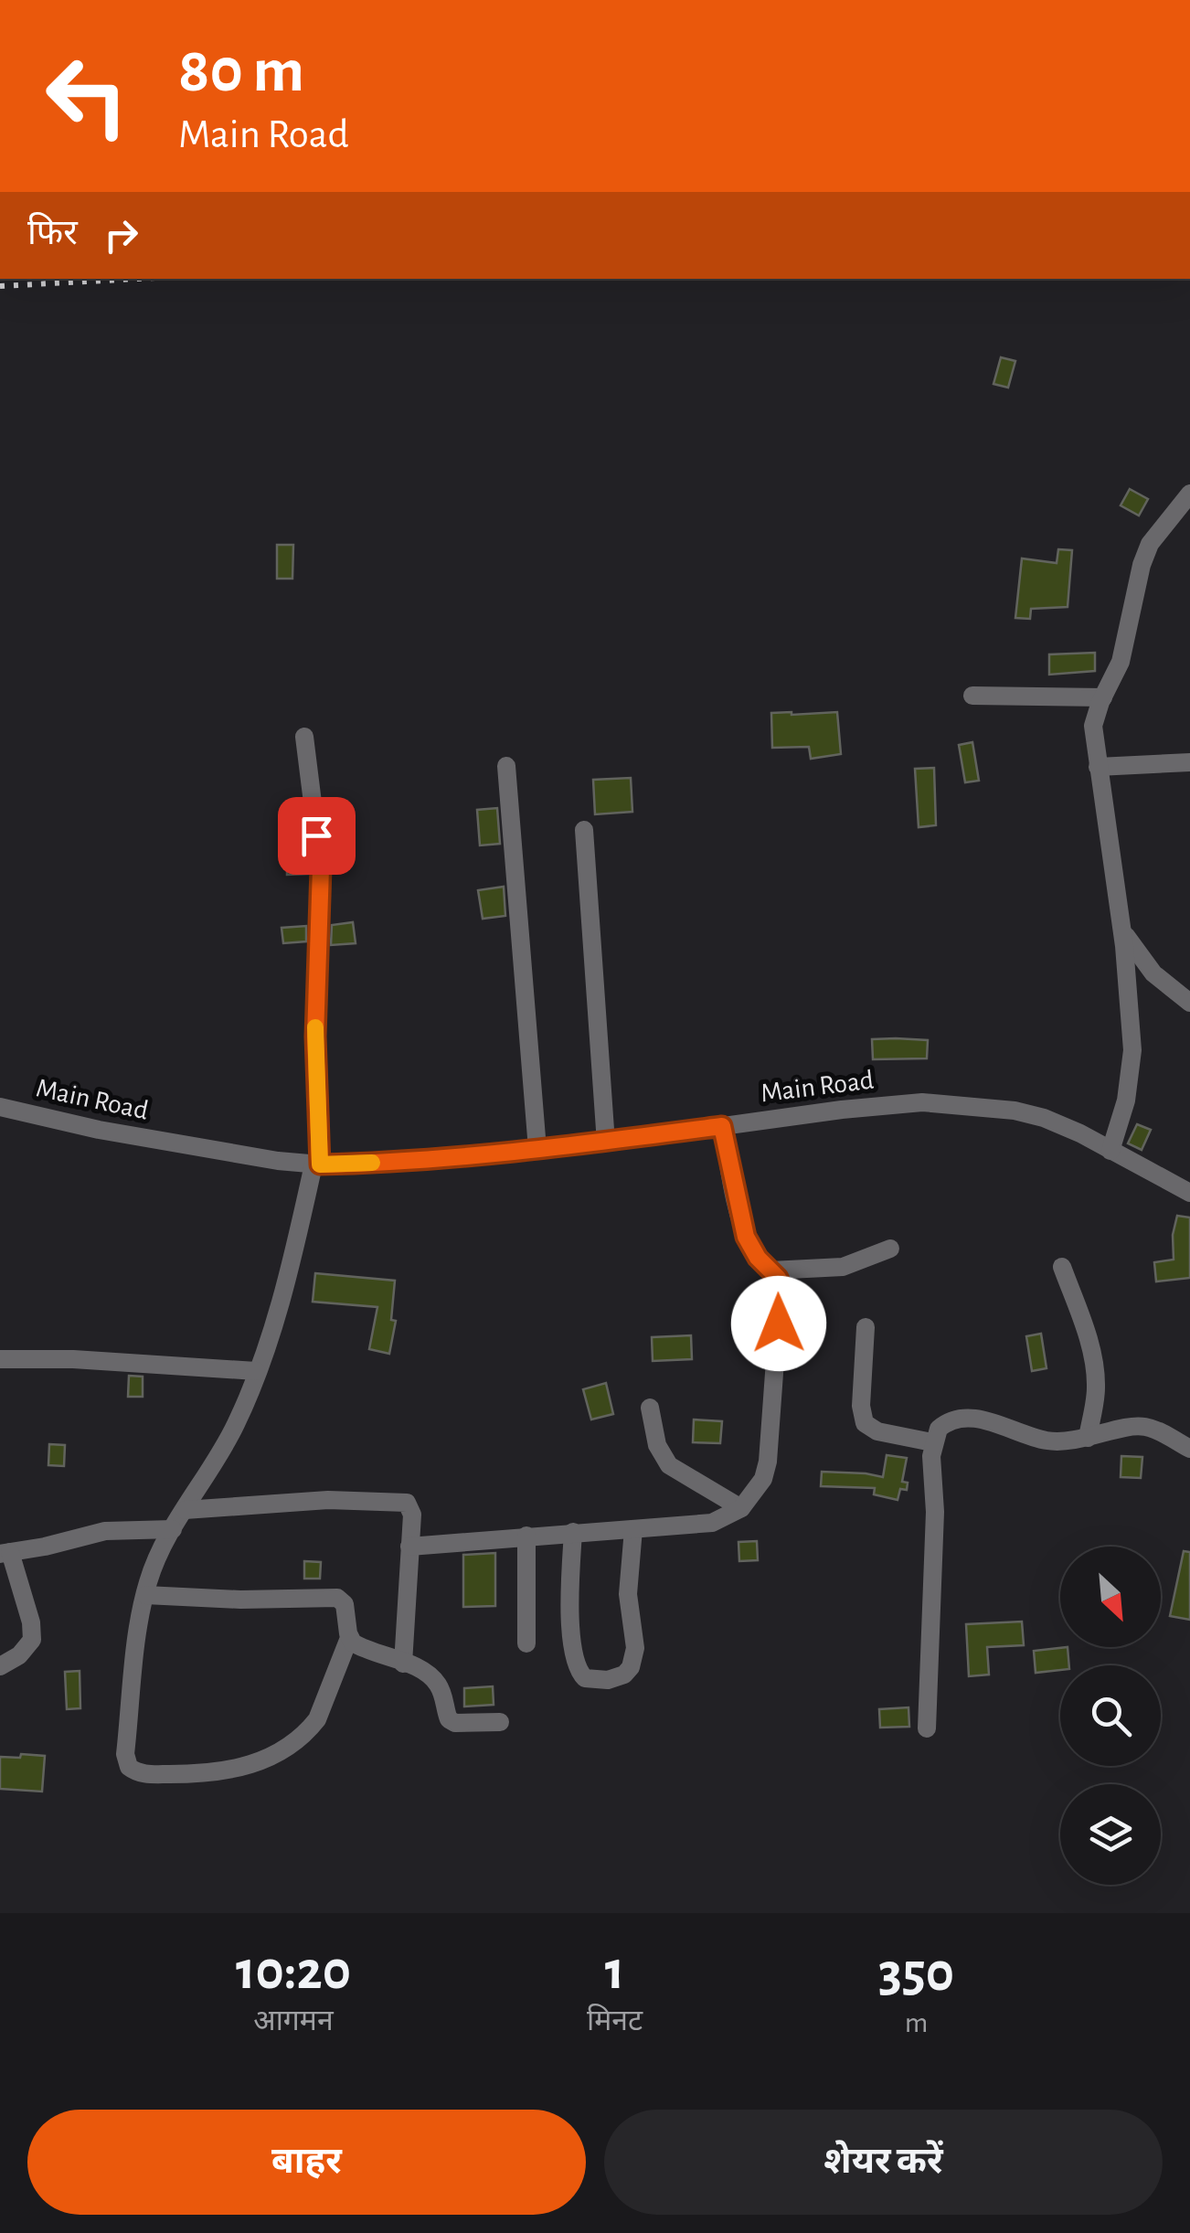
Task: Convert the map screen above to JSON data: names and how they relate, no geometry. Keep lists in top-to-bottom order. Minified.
{"streets":{"street":["Main Road"]},"north":"bottom right","page":{"turn":["80 m","Main Road"],"then":"फिर","eta":["10:20","आगमन","1","मिनट","350","m"],"buttons":["बाहर","शेयर करें"]}}
